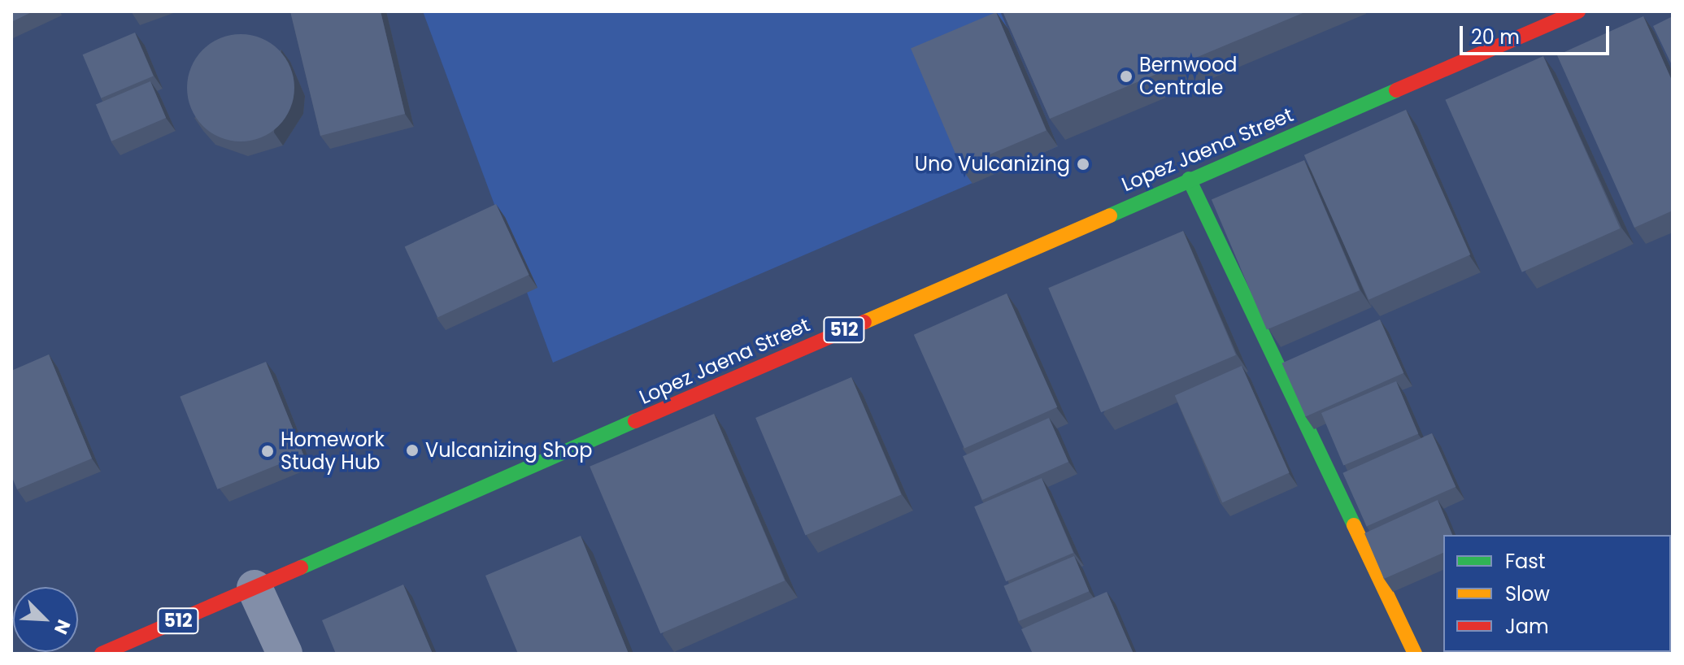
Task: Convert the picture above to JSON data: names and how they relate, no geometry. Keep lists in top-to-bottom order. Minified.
{"streets":{"main road":["Lopez Jaena Street","512"]},"places":["Bernwood Centrale","Uno Vulcanizing","Vulcanizing Shop","Homework Study Hub"],"legend":["Fast","Slow","Jam"],"scale_bar":"20 m","north":"bottom right"}
